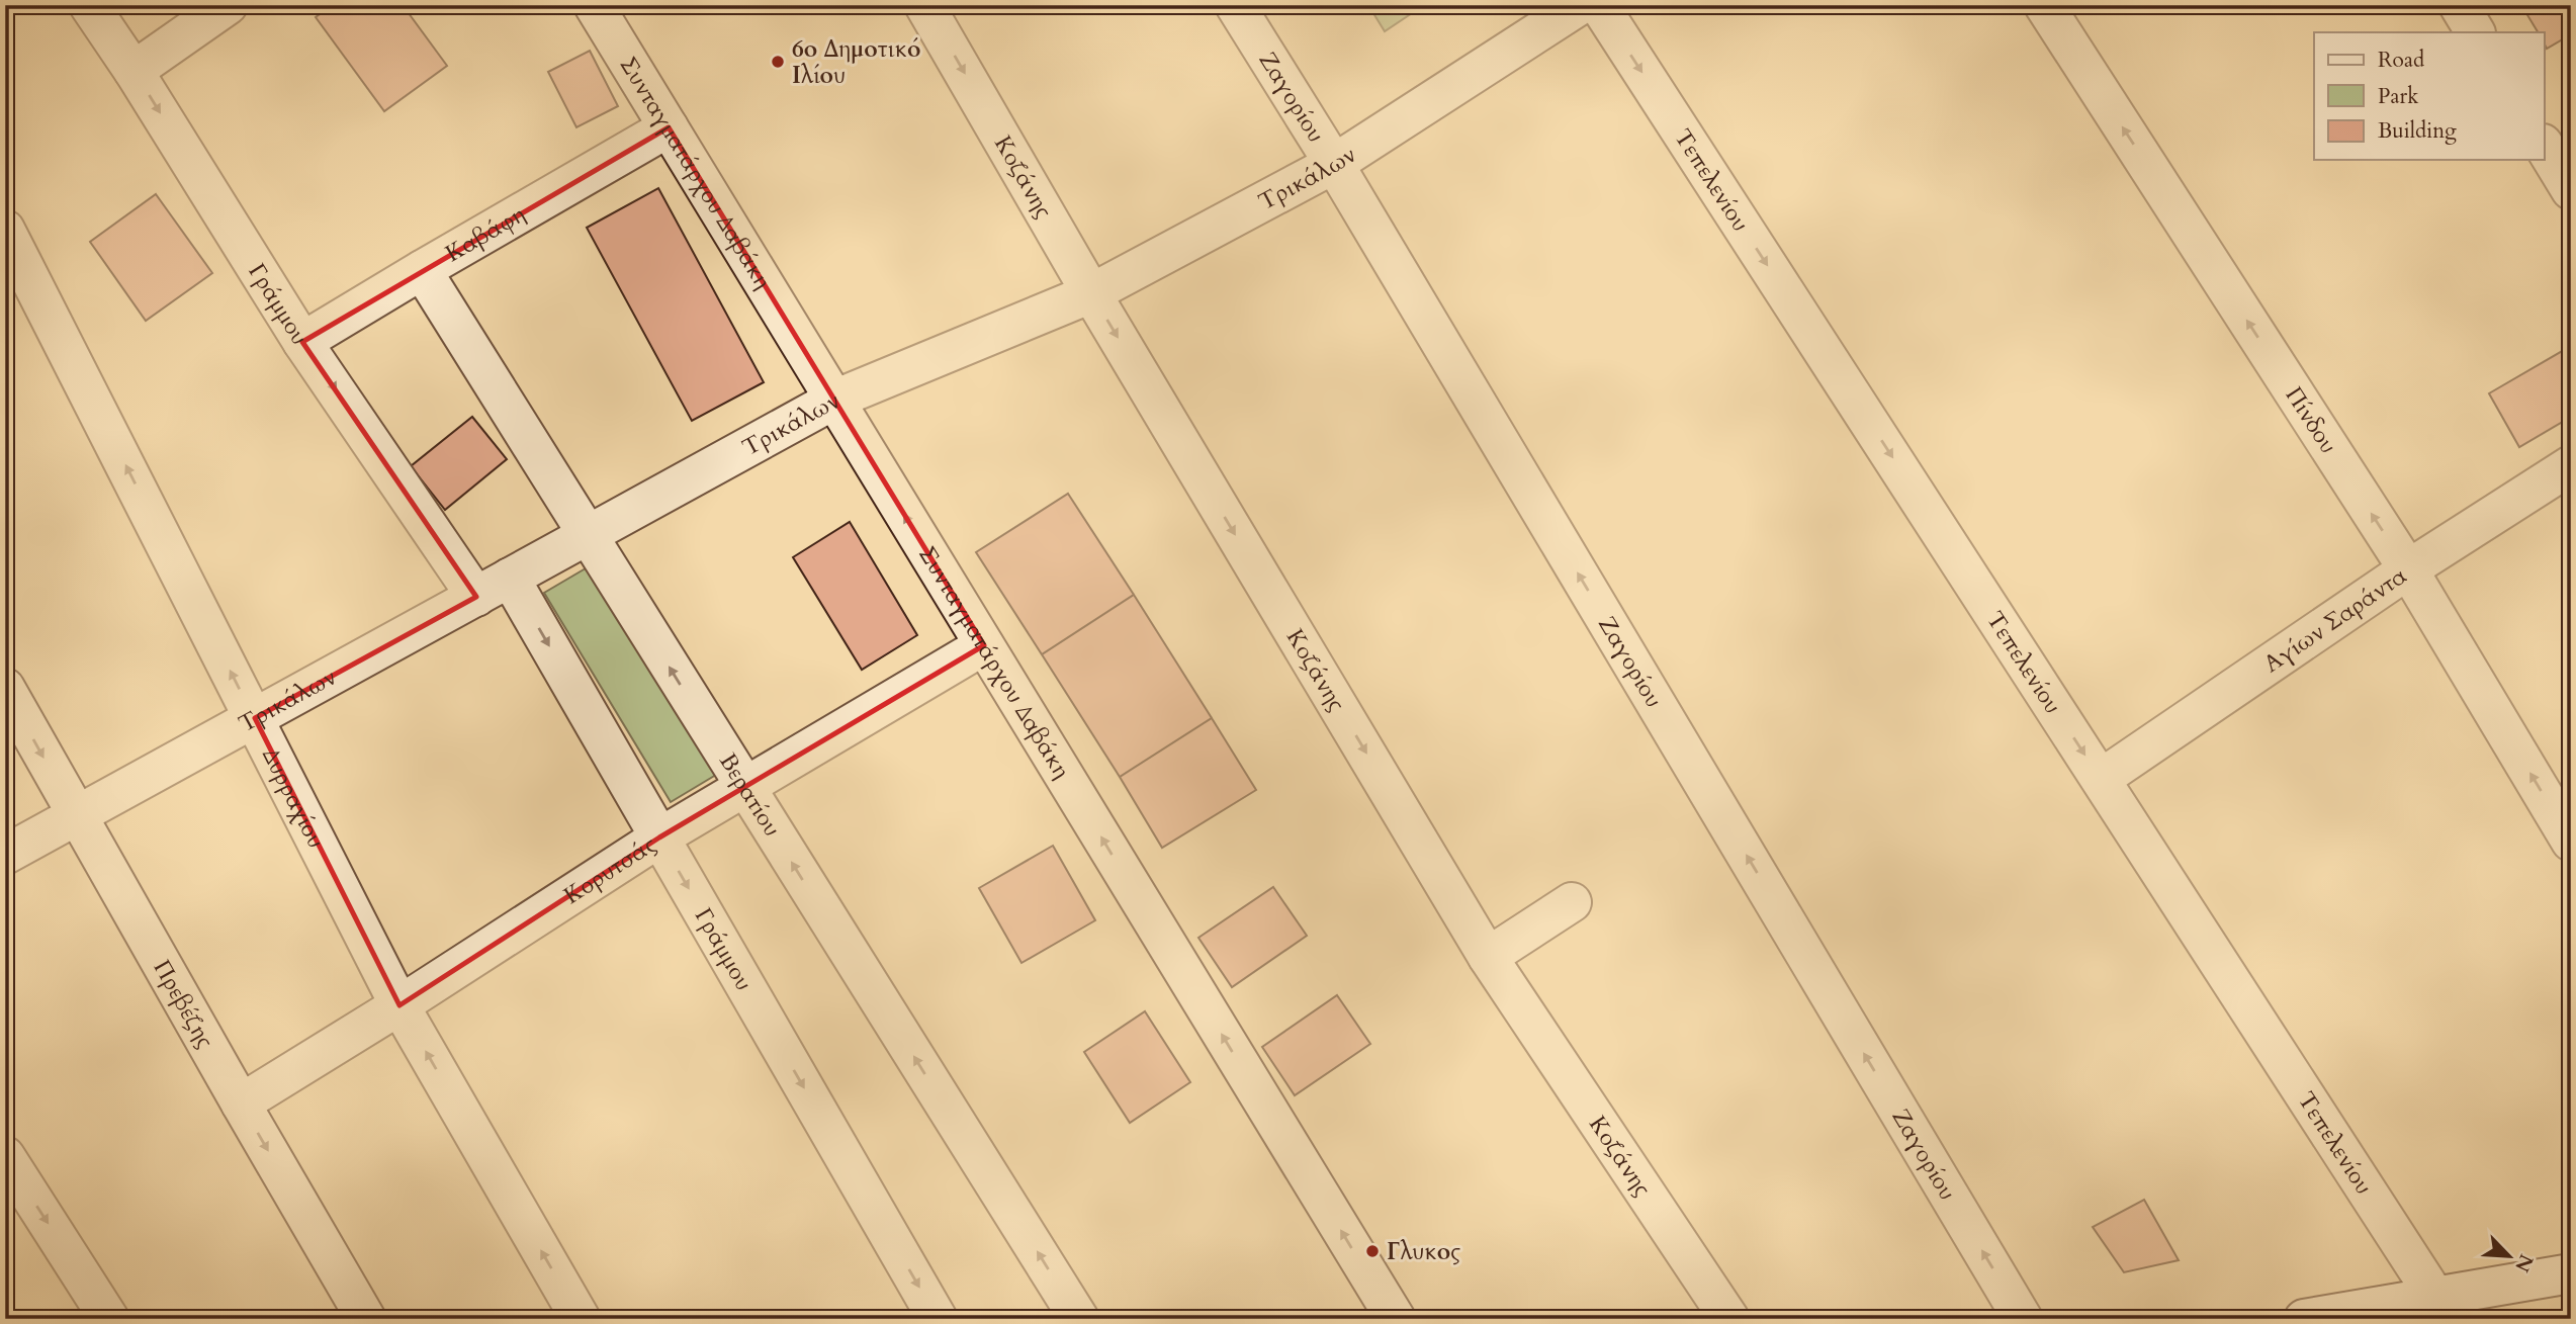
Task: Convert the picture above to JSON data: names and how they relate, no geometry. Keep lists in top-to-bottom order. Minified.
{"streets":{"street":["Ζαγορίου","Συνταγματάρχου Δαβάκη","Κοζάνης","Τρικάλων","Τεπελενίου","Καβάφη","Γράμμου","Πίνδου","Αγίων Σαράντα","Βερατίου","Δυρραχίου","Κορυτσάς","Πρεβέζης"]},"crossings":[["Ζαγορίου","Τρικάλων"],["Συνταγματάρχου Δαβάκη","Τρικάλων"],["Συνταγματάρχου Δαβάκη","Καβάφη"],["Συνταγματάρχου Δαβάκη","Κορυτσάς"],["Κοζάνης","Τρικάλων"],["Τρικάλων","Γράμμου"],["Τρικάλων","Βερατίου"],["Τρικάλων","Δυρραχίου"],["Τρικάλων","Πρεβέζης"],["Τεπελενίου","Αγίων Σαράντα"],["Καβάφη","Γράμμου"],["Καβάφη","Βερατίου"],["Γράμμου","Κορυτσάς"],["Πίνδου","Αγίων Σαράντα"],["Βερατίου","Κορυτσάς"],["Δυρραχίου","Κορυτσάς"],["Κορυτσάς","Πρεβέζης"]],"one_way":["Ζαγορίου","Συνταγματάρχου Δαβάκη","Κοζάνης","Τεπελενίου","Γράμμου","Πίνδου","Βερατίου","Δυρραχίου"],"places":["6ο Δημοτικό Ιλίου","Γλυκος"],"legend":["Road","Park","Building"],"north":"bottom right"}
